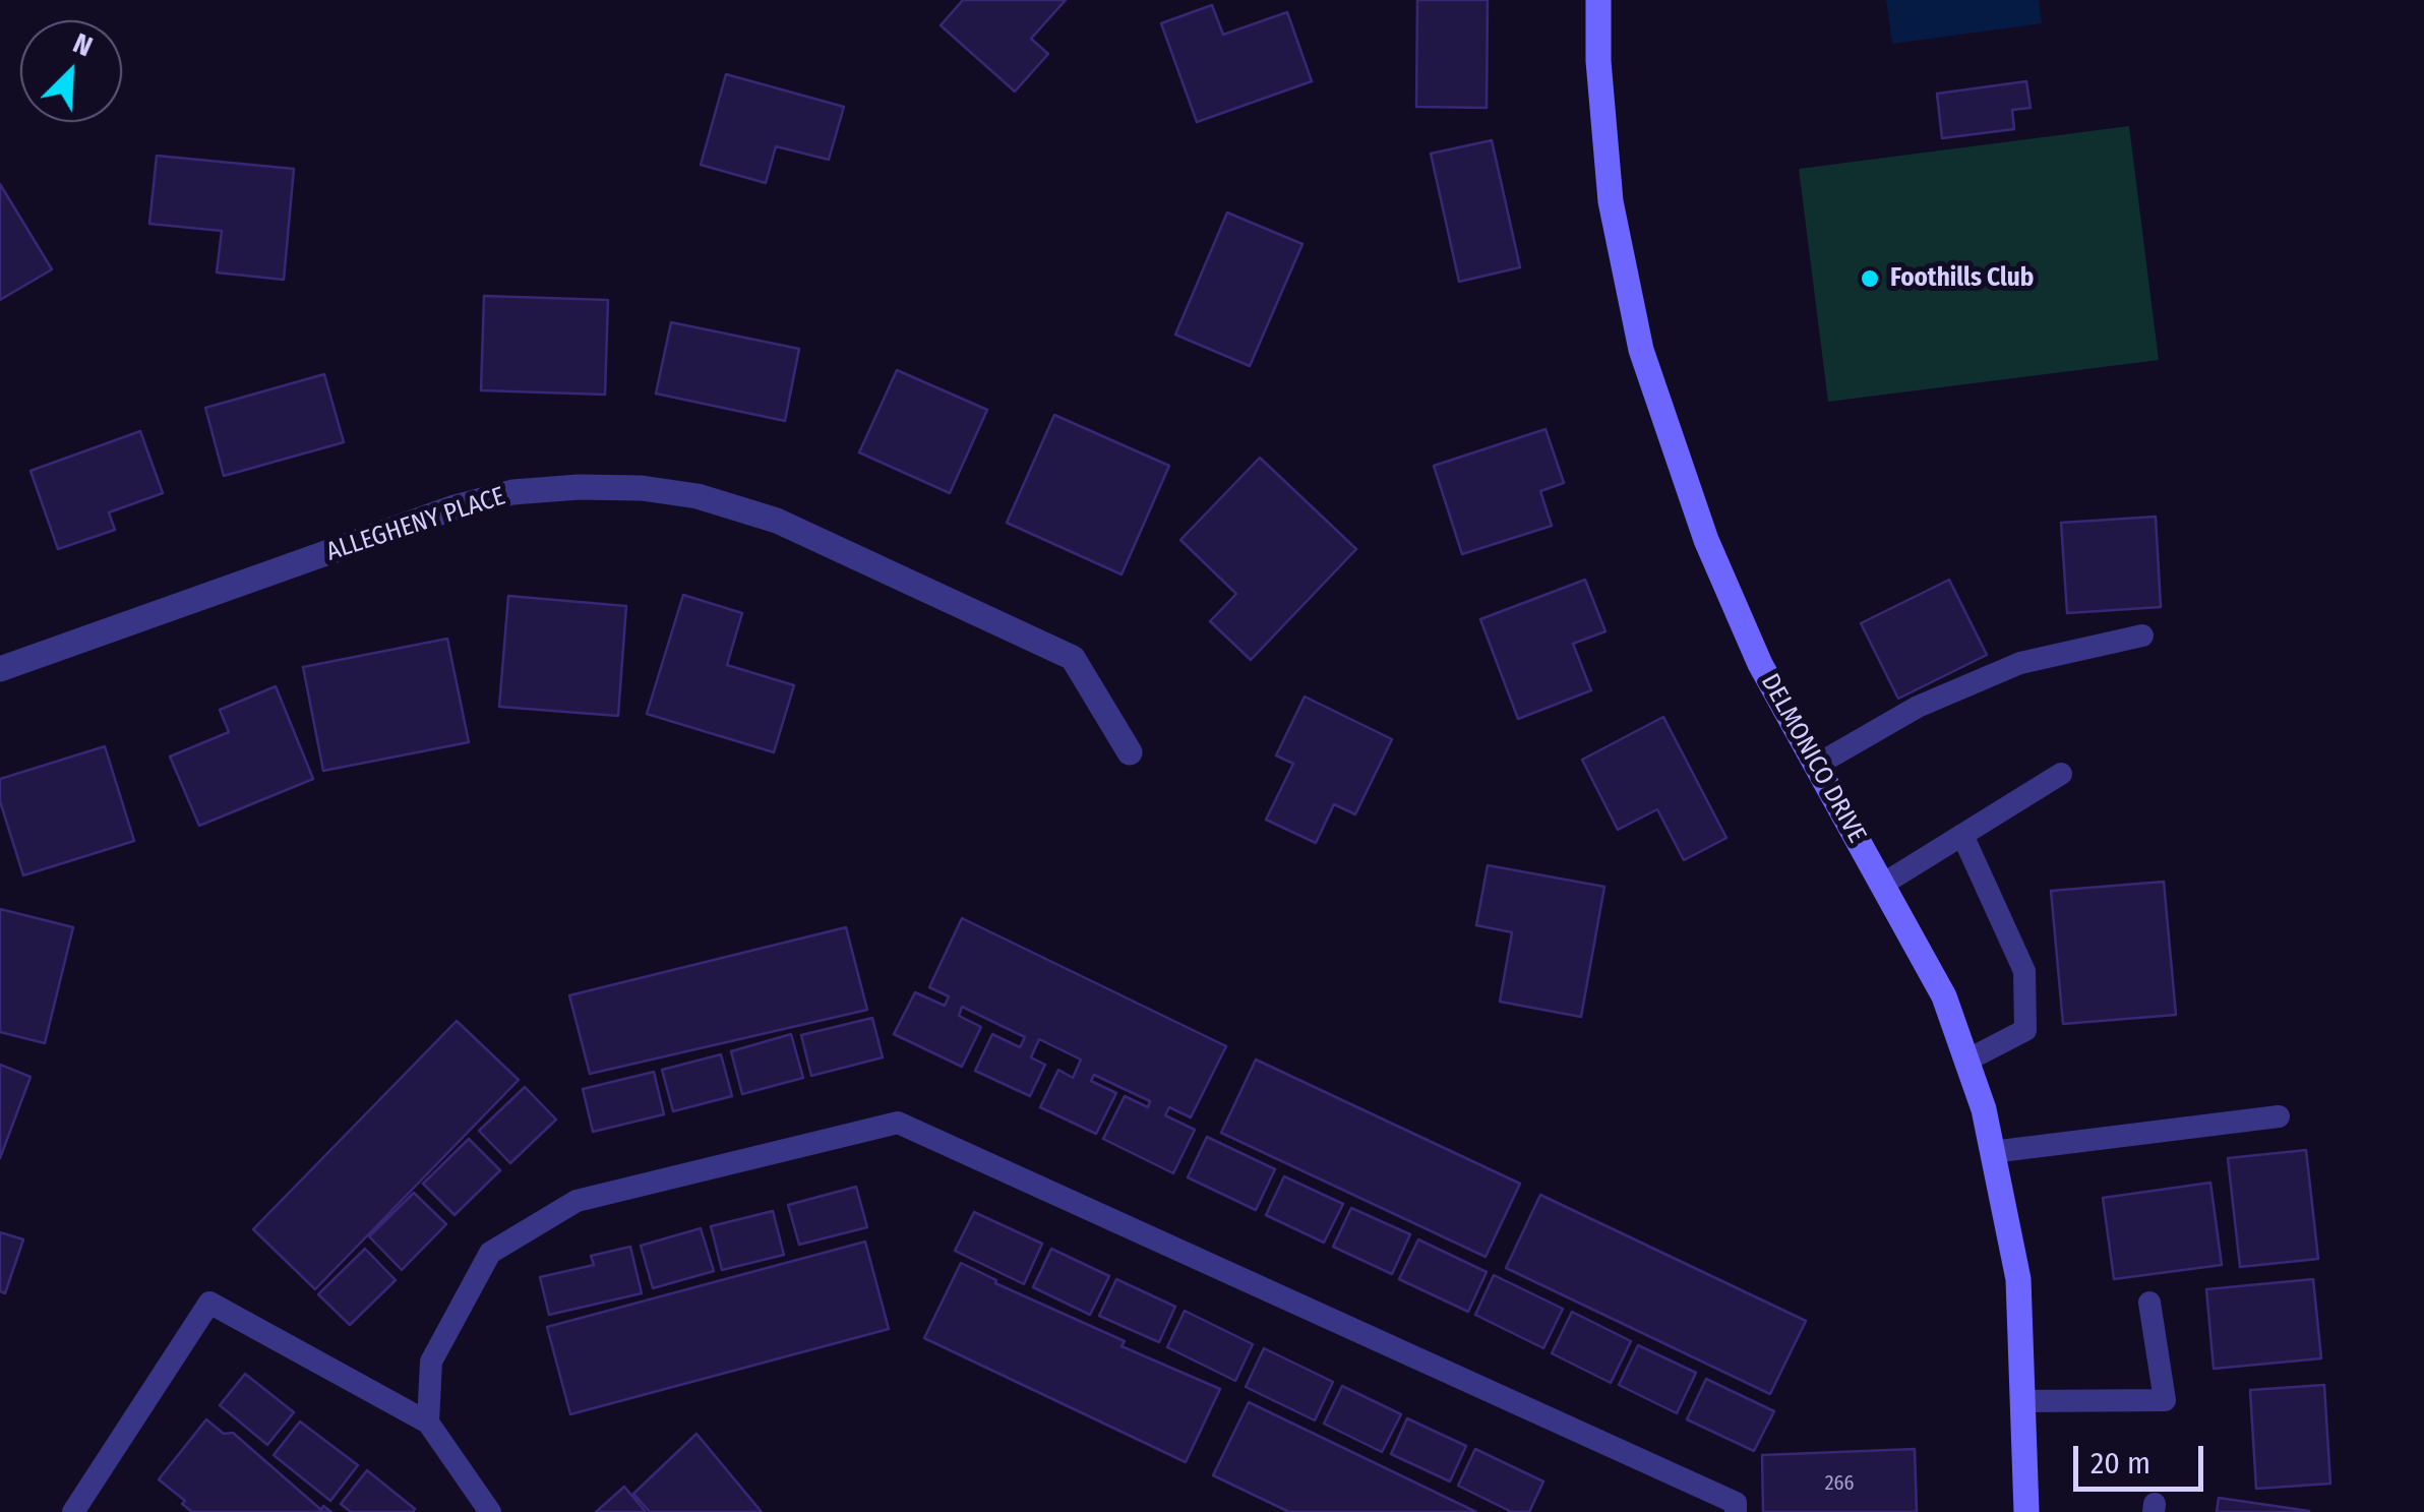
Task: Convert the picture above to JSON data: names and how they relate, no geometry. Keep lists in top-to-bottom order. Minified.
{"streets":{"street":["ALLEGHENY PLACE","DELMONICO DRIVE"]},"places":["Foothills Club"],"house_numbers":["266"],"scale_bar":"20 m","north":"top right"}
